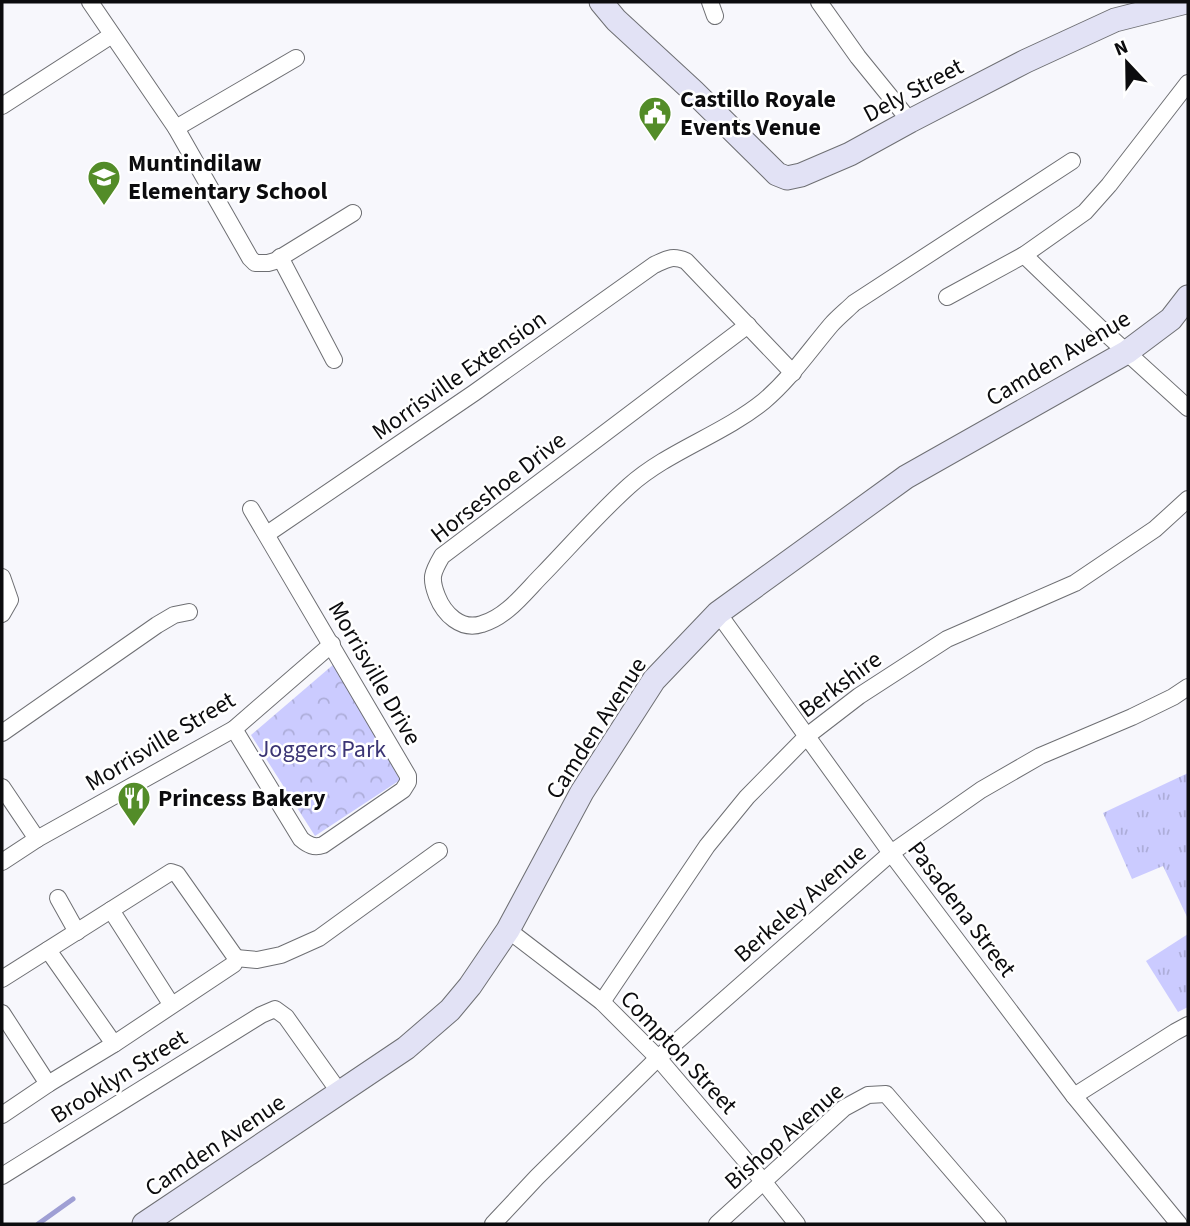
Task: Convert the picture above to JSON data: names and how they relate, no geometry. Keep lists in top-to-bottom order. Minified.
{"streets":{"street":["Dely Street","Camden Avenue","Morrisville Extension","Horseshoe Drive","Morrisville Drive","Berkshire","Morrisville Street","Berkeley Avenue","Pasadena Street","Compton Street","Brooklyn Street","Bishop Avenue"]},"crossings":[["Camden Avenue","Pasadena Street"],["Camden Avenue","Compton Street"],["Camden Avenue","Brooklyn Street"],["Morrisville Extension","Horseshoe Drive"],["Morrisville Extension","Morrisville Drive"],["Morrisville Drive","Morrisville Street"],["Berkshire","Pasadena Street"],["Berkshire","Compton Street"],["Berkeley Avenue","Pasadena Street"],["Berkeley Avenue","Compton Street"],["Compton Street","Bishop Avenue"]],"parks":["Joggers Park"],"places":{"public building":["Castillo Royale Events Venue"],"school or university":["Muntindilaw Elementary School"],"restaurant":["Princess Bakery"]},"north":"top"}
